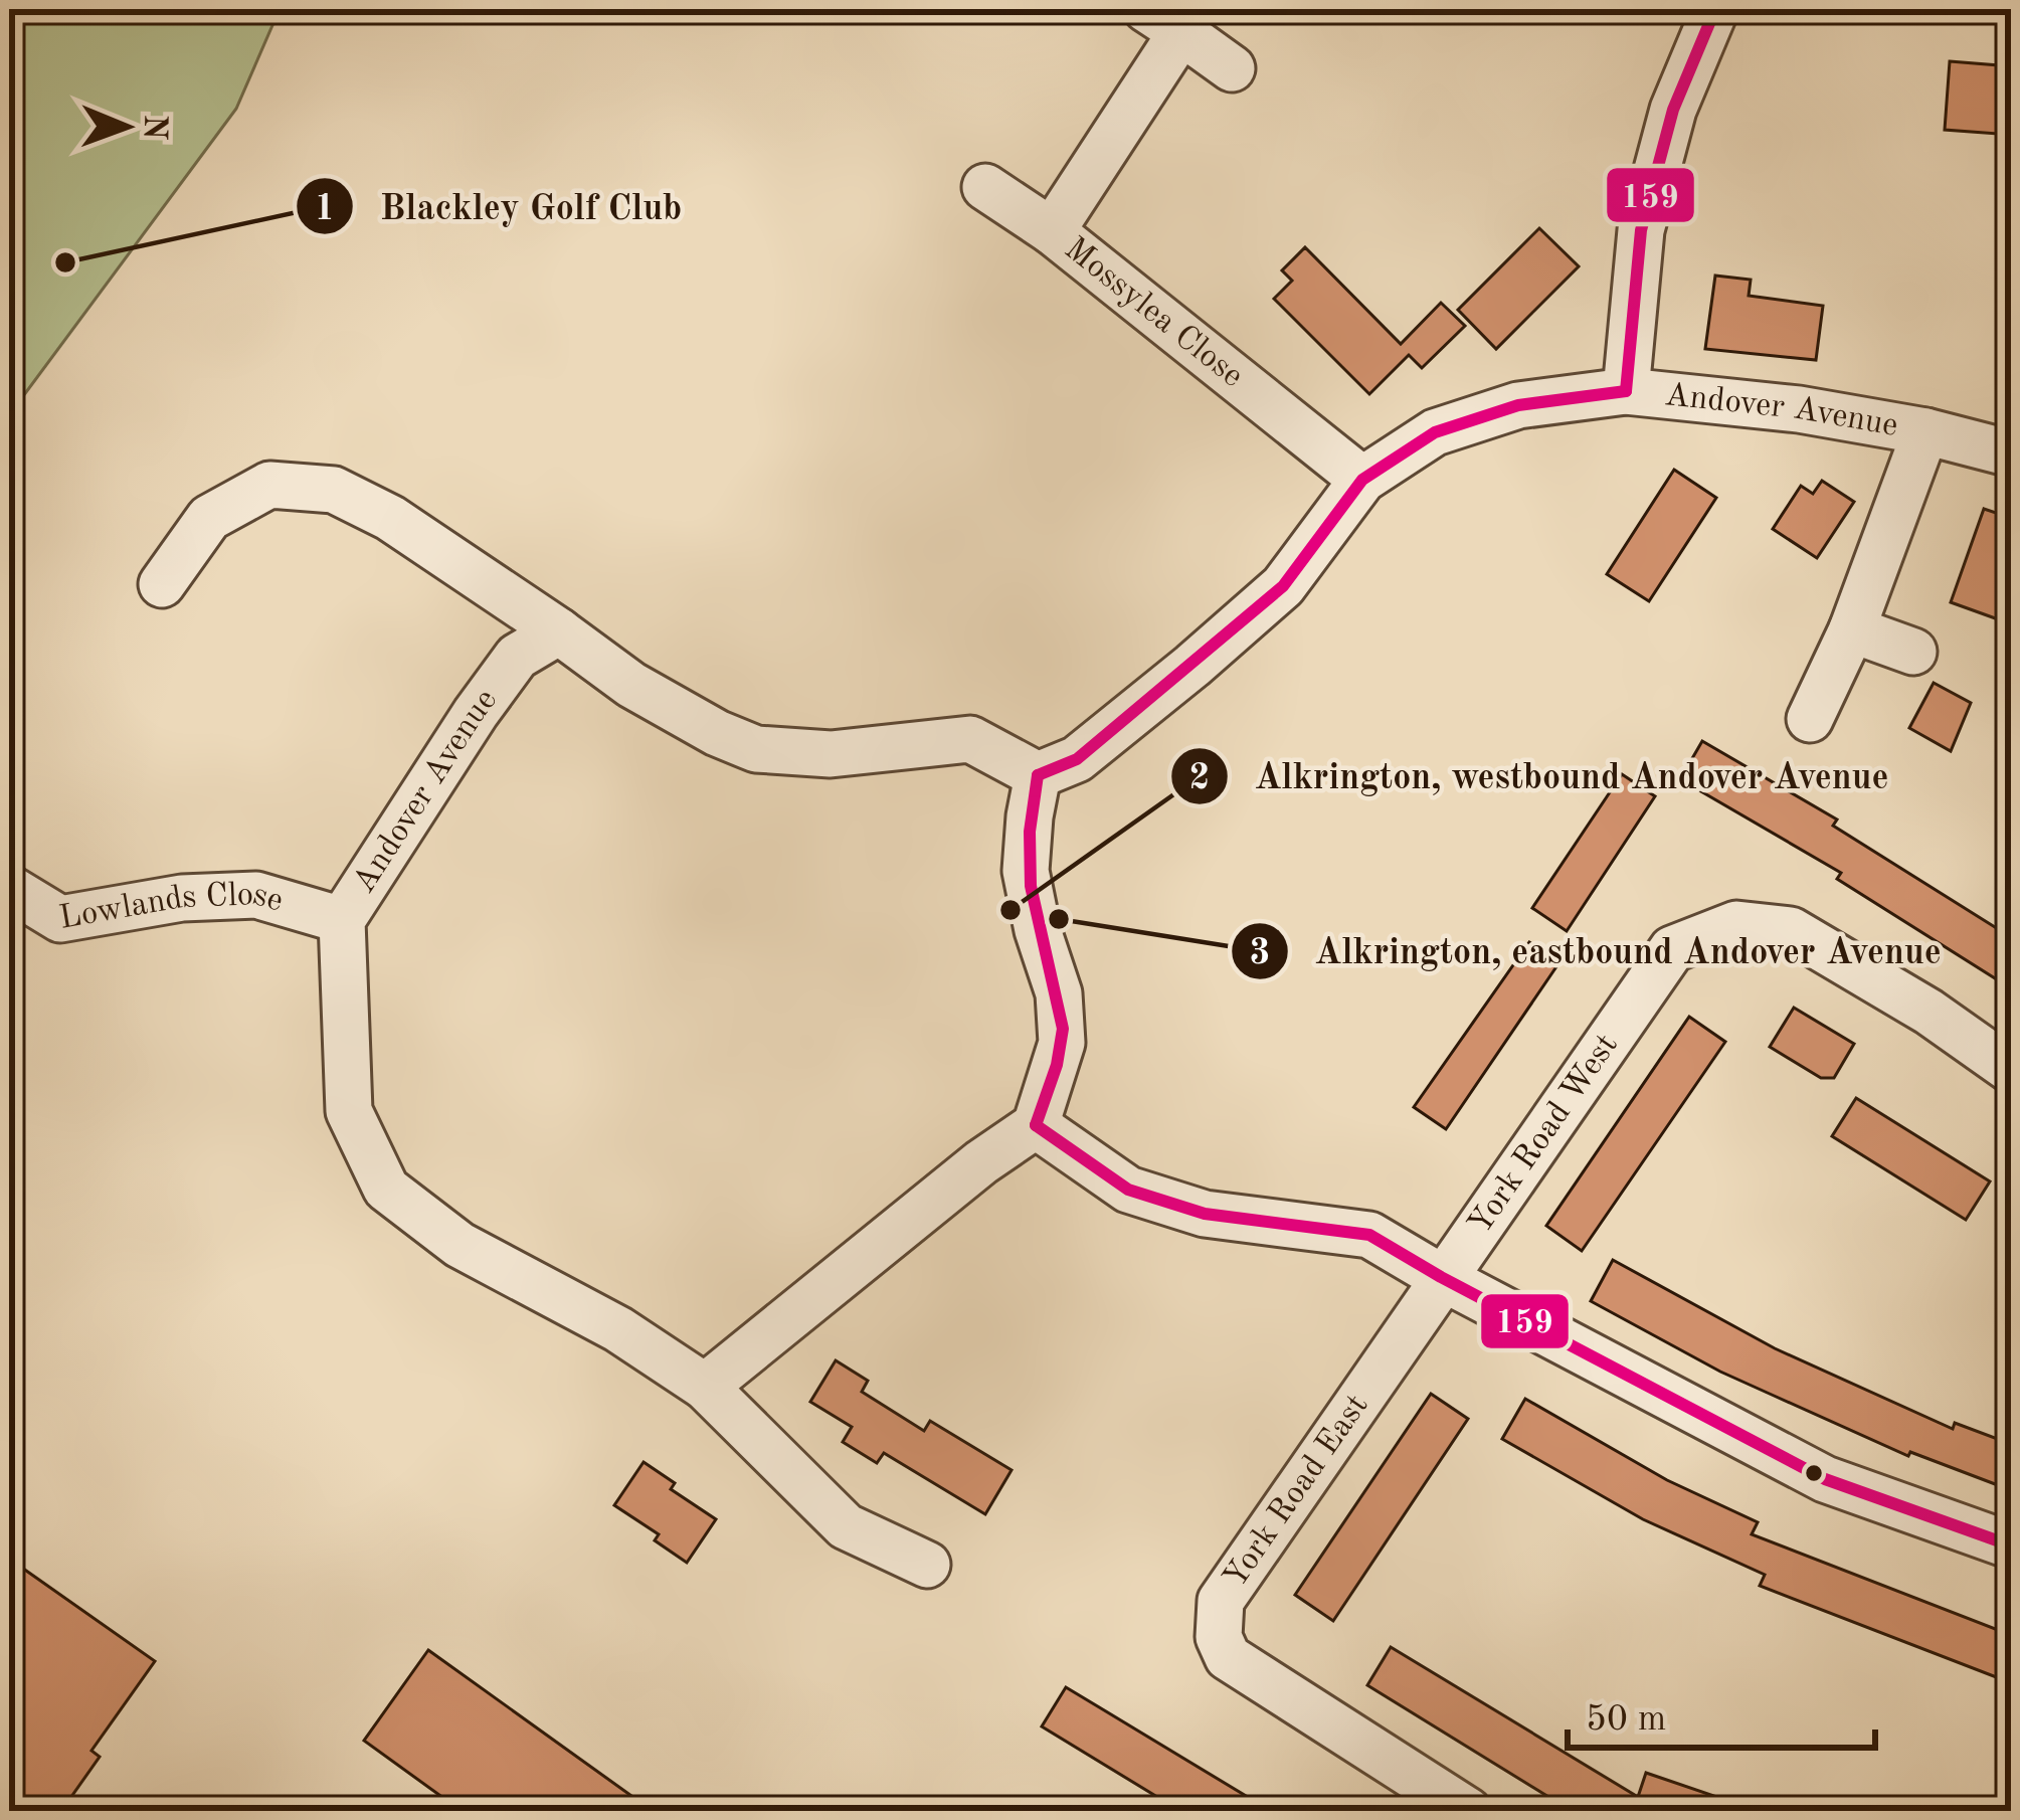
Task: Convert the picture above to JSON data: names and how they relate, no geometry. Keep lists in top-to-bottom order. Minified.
{"streets":{"street":["Mossylea Close","Andover Avenue","Lowlands Close","York Road West","York Road East"]},"crossings":[["Mossylea Close","Andover Avenue"],["Andover Avenue","Lowlands Close"],["York Road West","York Road East"]],"places":["Blackley Golf Club","Alkrington, westbound Andover Avenue","Alkrington, eastbound Andover Avenue"],"lines":["transit line 159"],"scale_bar":"50 m","north":"right"}
